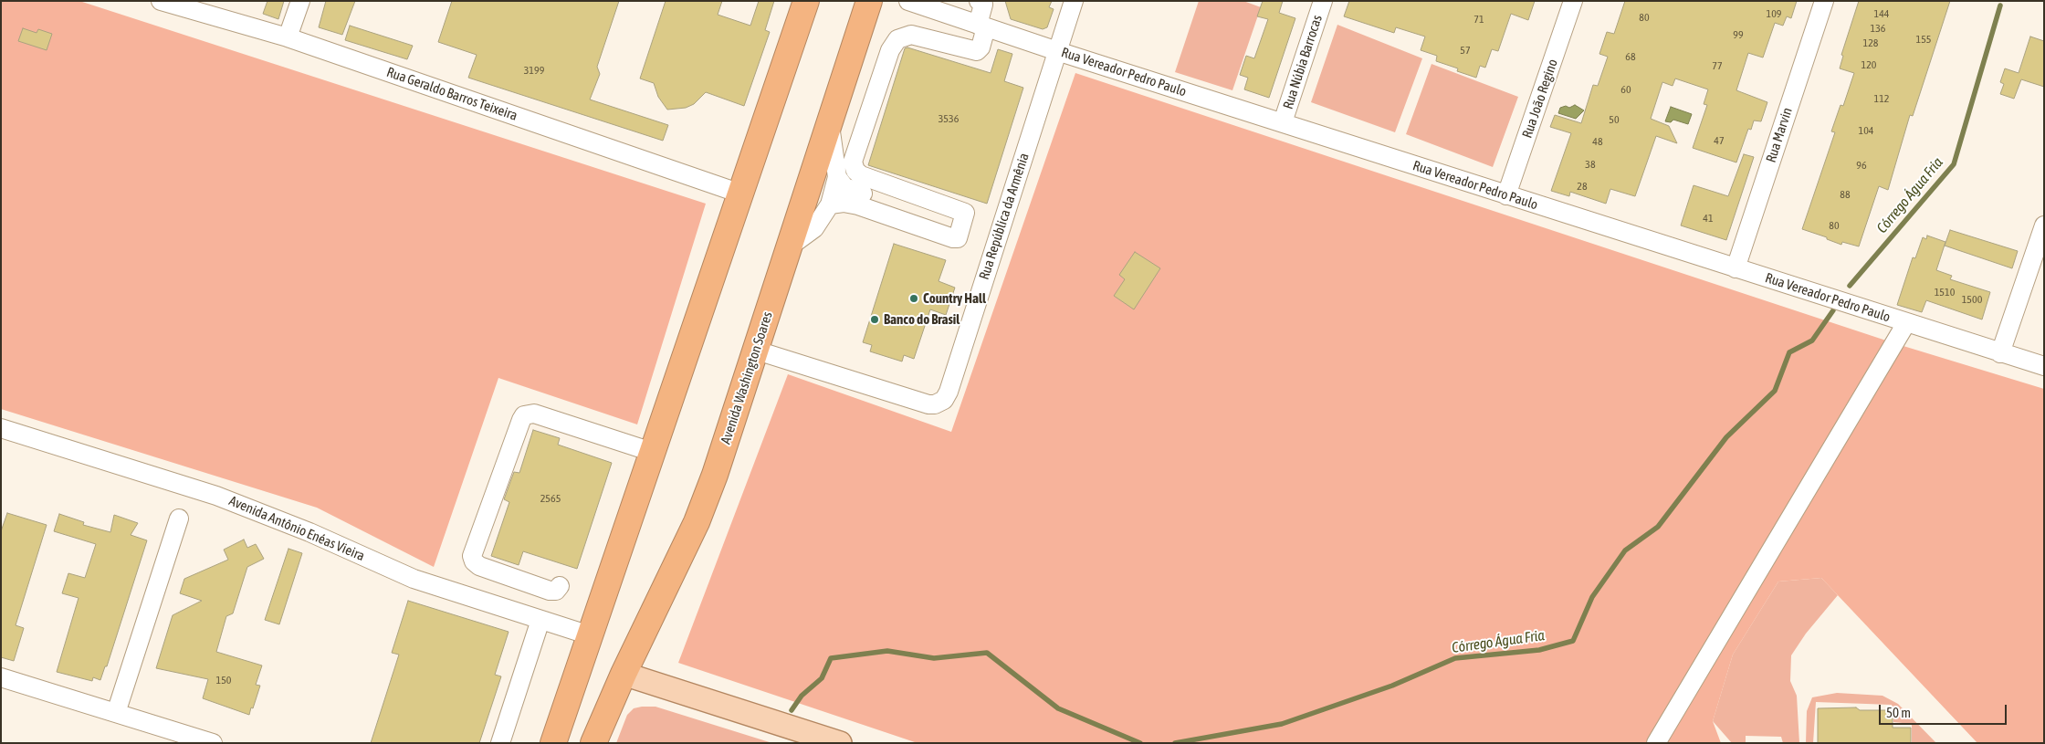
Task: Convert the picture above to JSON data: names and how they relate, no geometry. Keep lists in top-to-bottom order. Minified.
{"streets":{"highway":["Avenida Washington Soares"],"street":["Rua Núbia Barrocas","Rua Vereador Pedro Paulo","Rua Geraldo Barros Teixeira","Rua João Regino","Rua Marvin","Rua República da Armênia","Avenida Antônio Enéas Vieira"]},"crossings":[["Rua Núbia Barrocas","Rua Vereador Pedro Paulo"],["Rua Vereador Pedro Paulo","Rua João Regino"],["Rua Vereador Pedro Paulo","Rua Marvin"],["Rua Vereador Pedro Paulo","Rua República da Armênia"],["Rua República da Armênia","Avenida Washington Soares"]],"water":["Córrego Água Fria"],"places":["Country Hall","Banco do Brasil"],"house_numbers":["109","144","80","71","136","99","155","128","57","68","120","77","3199","60","112","3536","50","104","47","48","38","96","28","88","41","80","1510","1500","2565","150"],"scale_bar":"50 m"}
